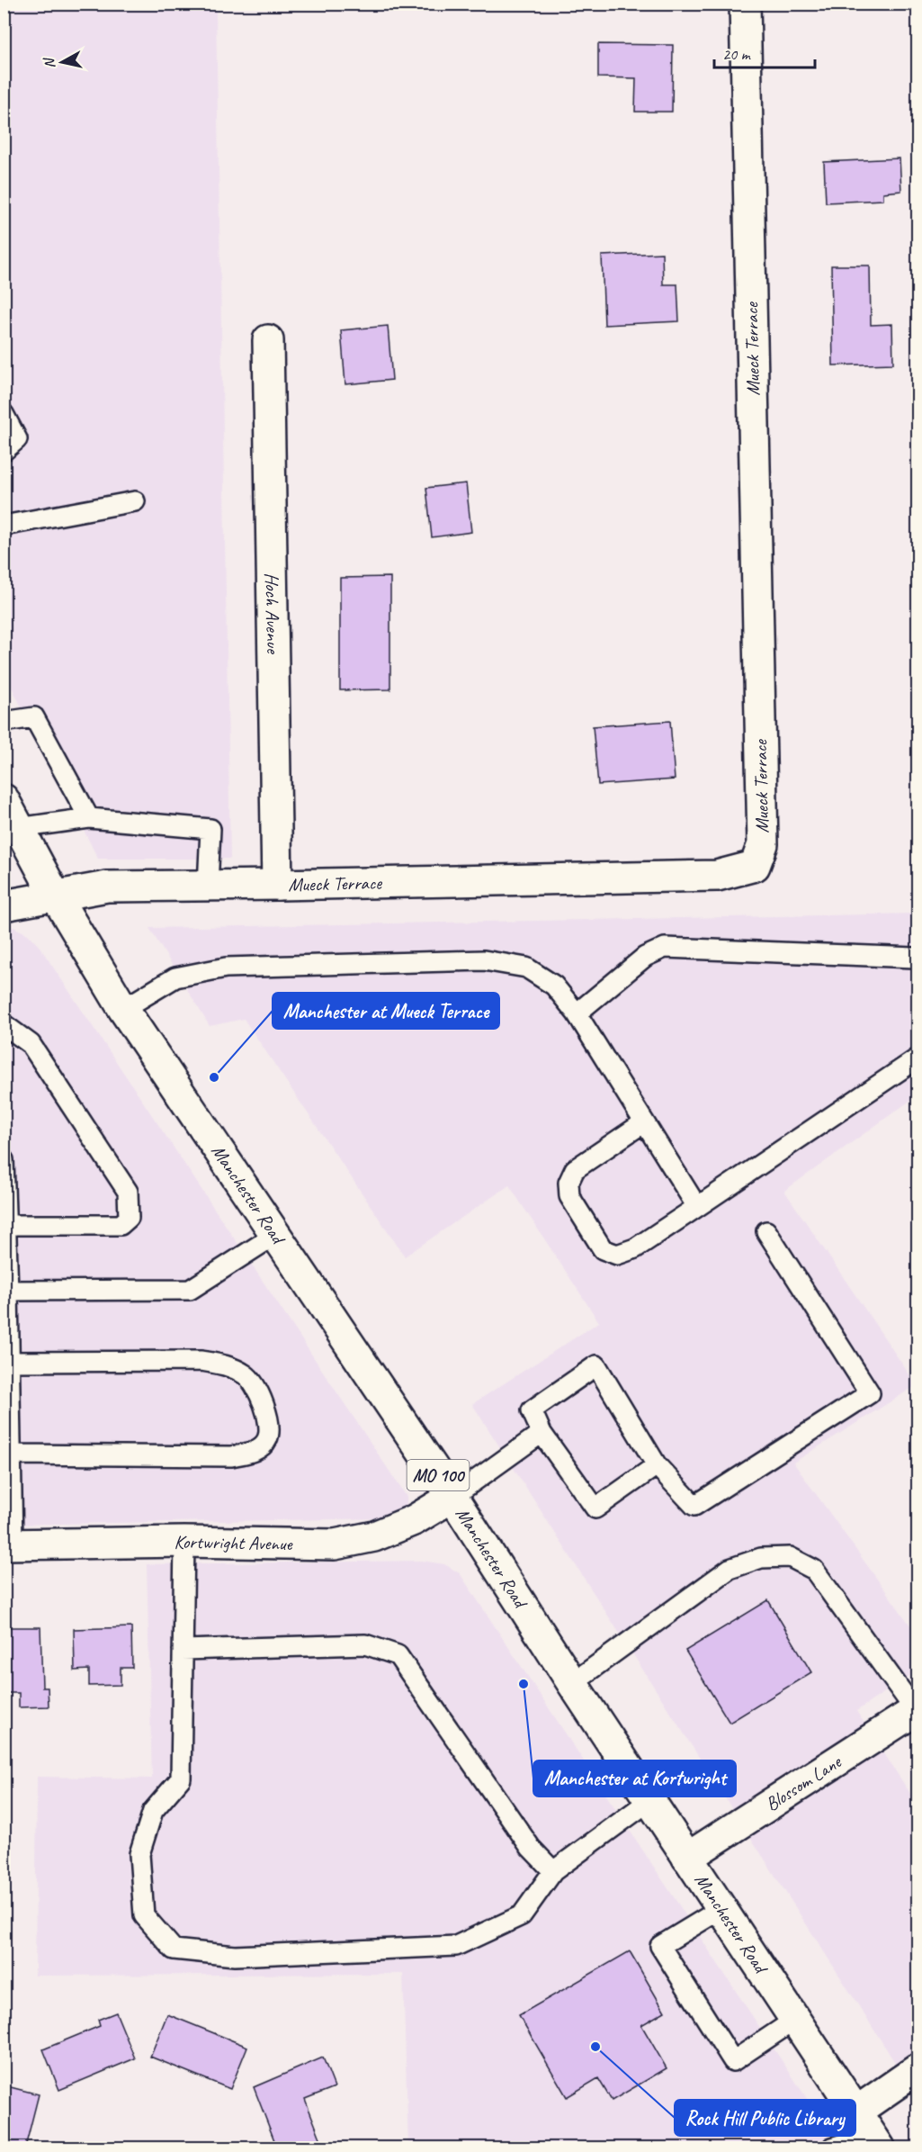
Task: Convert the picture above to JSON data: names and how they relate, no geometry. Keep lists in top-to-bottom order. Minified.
{"streets":{"street":["Mueck Terrace","Hoch Avenue","Manchester Road","MO 100","Kortwright Avenue","Blossom Lane"]},"crossings":[["Mueck Terrace","Hoch Avenue"],["Mueck Terrace","Manchester Road"],["Manchester Road","Kortwright Avenue"],["Manchester Road","Blossom Lane"]],"places":["Manchester at Mueck Terrace","Manchester at Kortwright","Rock Hill Public Library"],"scale_bar":"20 m","north":"left"}
